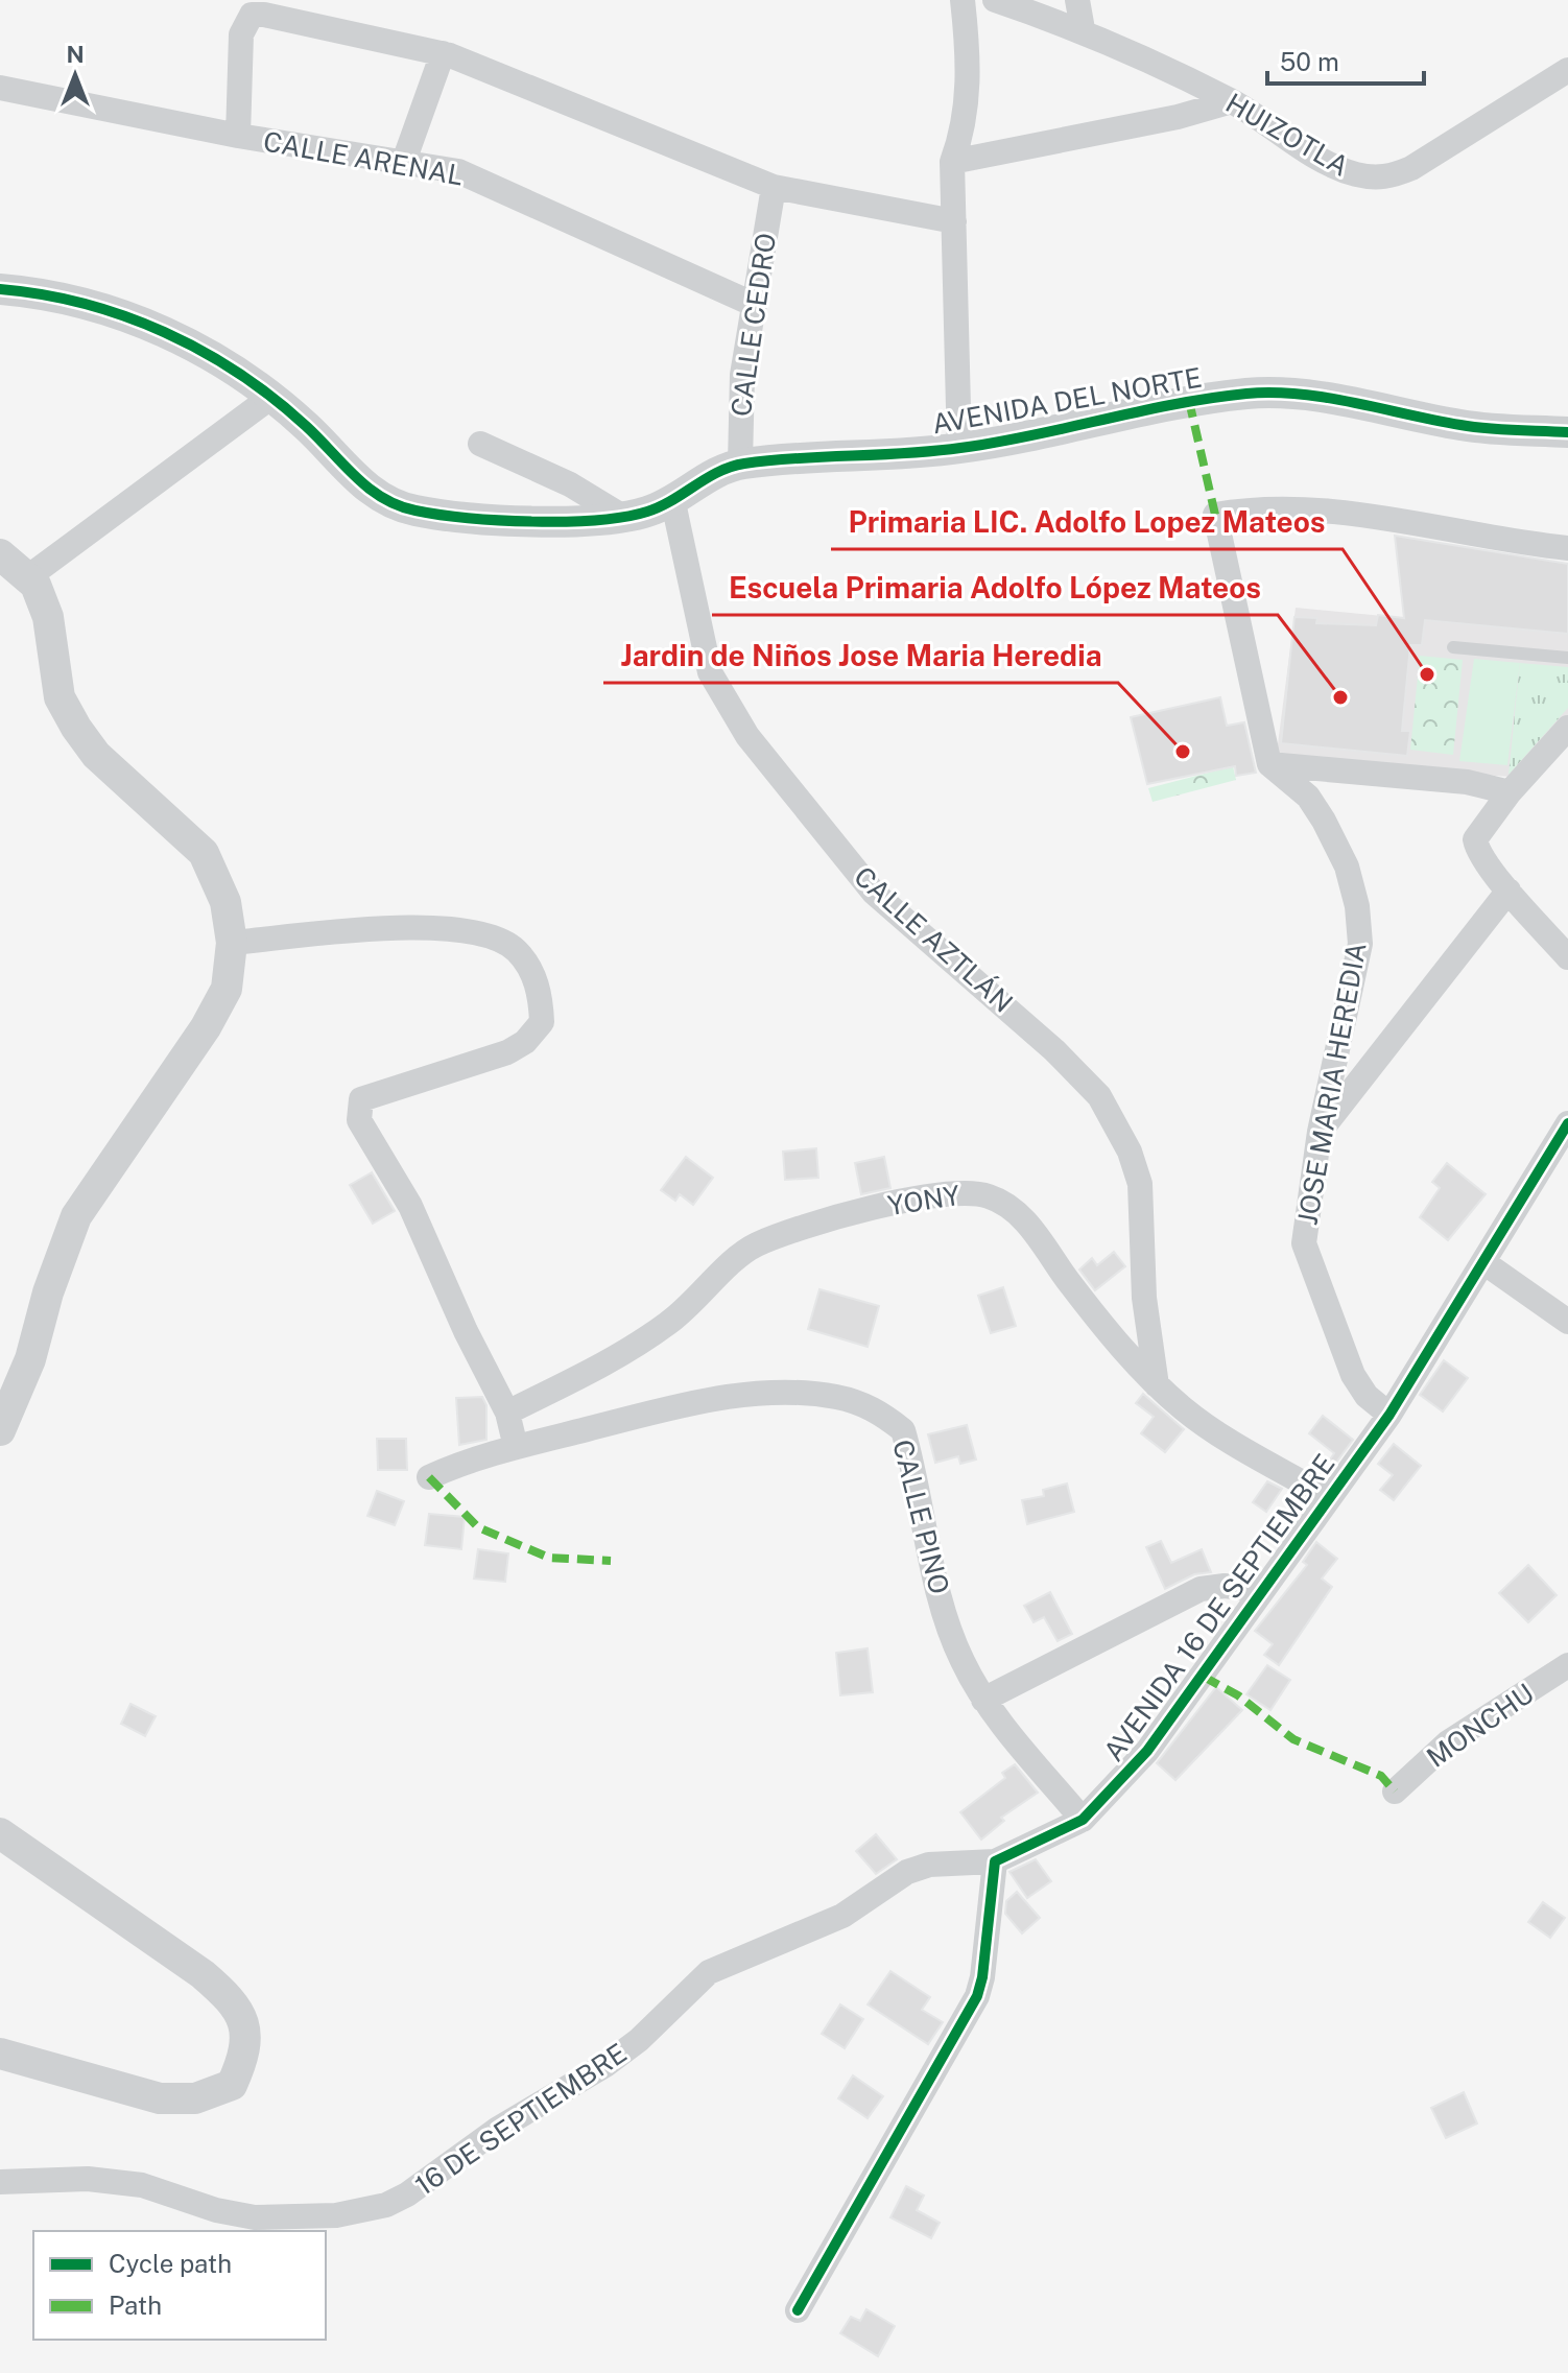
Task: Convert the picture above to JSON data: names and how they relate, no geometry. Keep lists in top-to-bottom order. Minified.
{"streets":{"street":["HUIZOTLA","CALLE ARENAL","CALLE CEDRO","AVENIDA DEL NORTE","CALLE AZTLÁN","JOSE MARIA HEREDIA","YONY","CALLE PINO","AVENIDA 16 DE SEPTIEMBRE","MONCHU","16 DE SEPTIEMBRE"]},"crossings":[["CALLE ARENAL","CALLE CEDRO"],["CALLE CEDRO","AVENIDA DEL NORTE"],["AVENIDA DEL NORTE","CALLE AZTLÁN"],["CALLE AZTLÁN","YONY"],["JOSE MARIA HEREDIA","AVENIDA 16 DE SEPTIEMBRE"],["YONY","AVENIDA 16 DE SEPTIEMBRE"],["CALLE PINO","AVENIDA 16 DE SEPTIEMBRE"],["AVENIDA 16 DE SEPTIEMBRE","16 DE SEPTIEMBRE"]],"places":["Primaria LIC. Adolfo Lopez Mateos","Escuela Primaria Adolfo López Mateos","Jardin de Niños Jose Maria Heredia"],"legend":["Cycle path","Path"],"scale_bar":"50 m","north":"top"}
